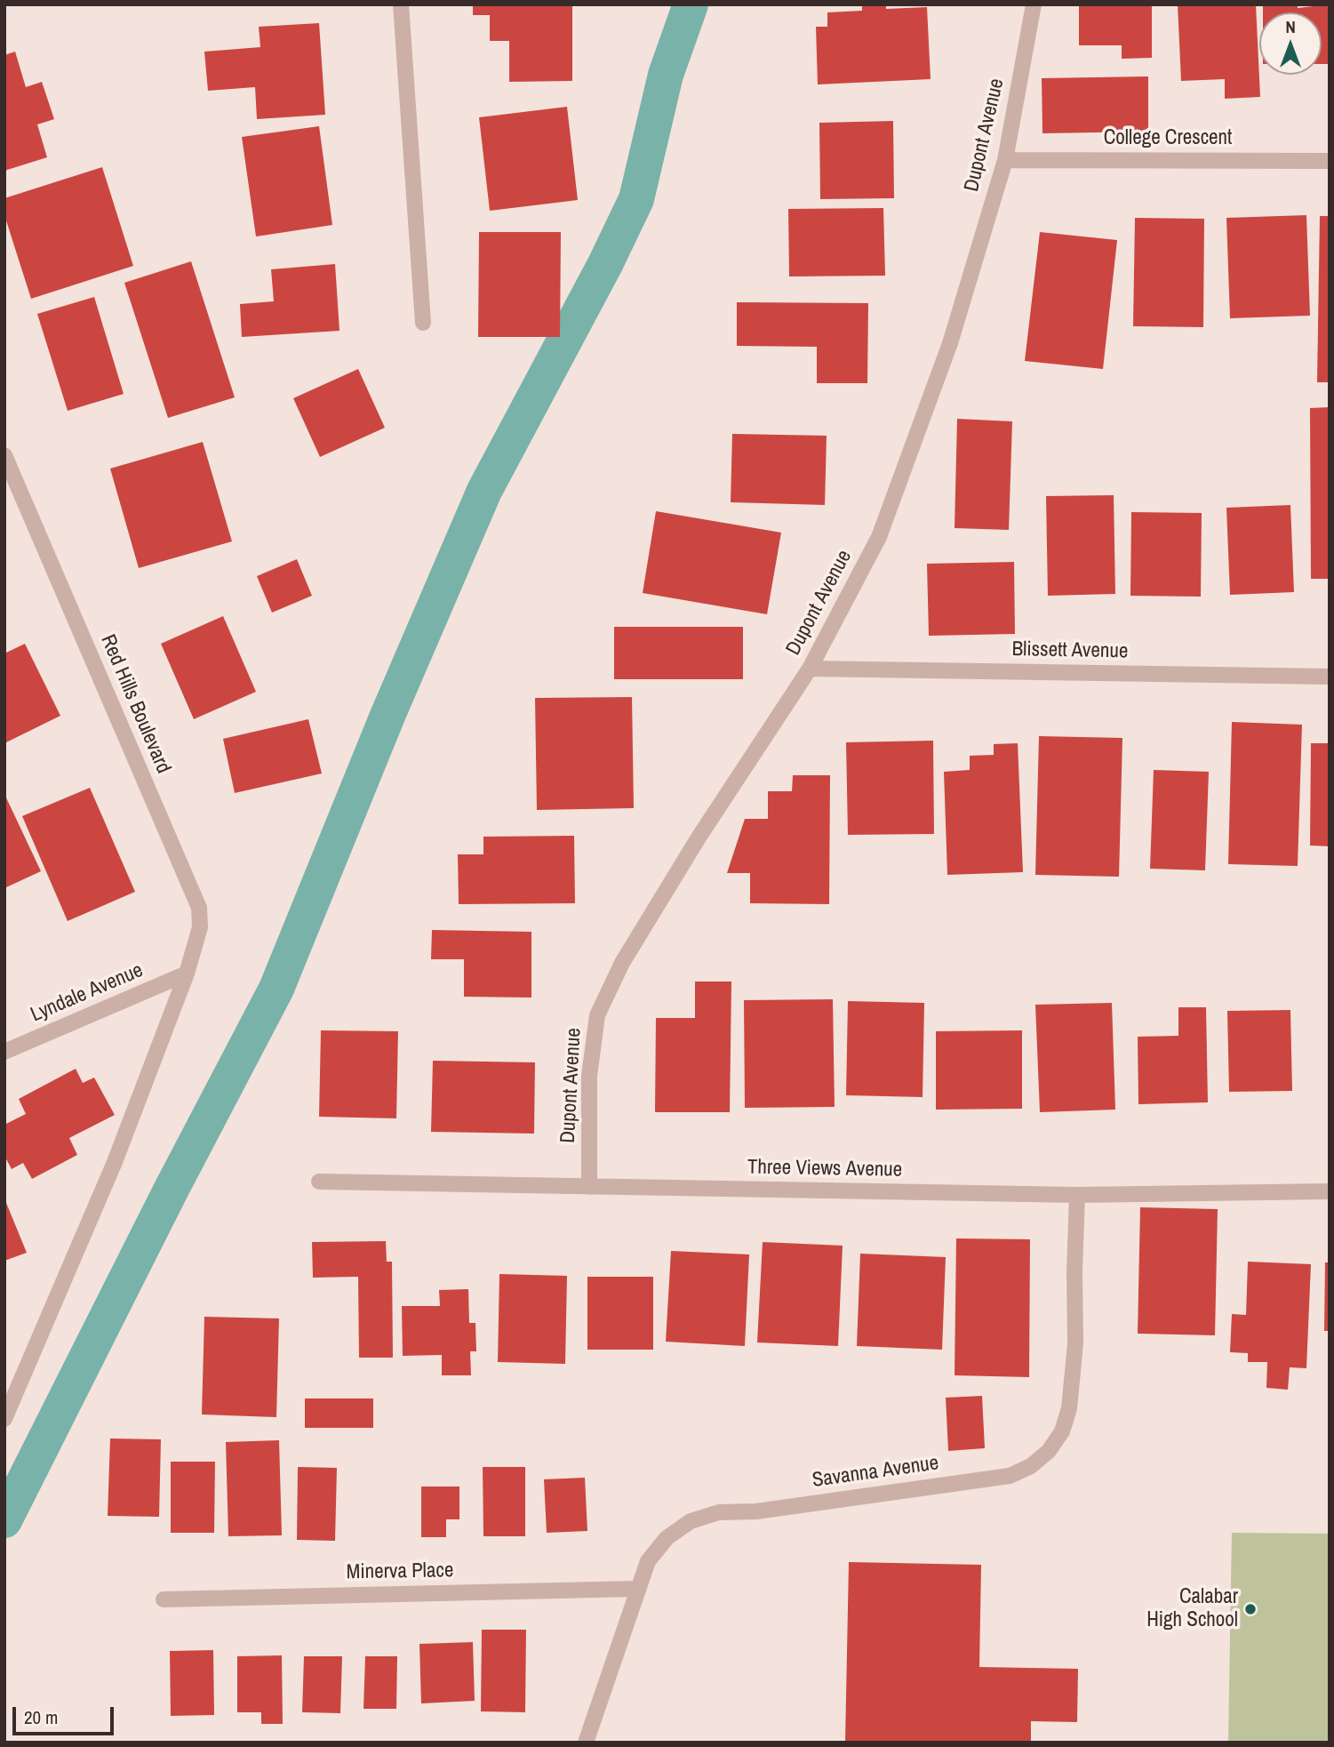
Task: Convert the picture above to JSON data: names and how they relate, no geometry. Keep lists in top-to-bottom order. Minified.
{"streets":{"street":["Dupont Avenue","College Crescent","Blissett Avenue","Red Hills Boulevard","Lyndale Avenue","Three Views Avenue","Savanna Avenue","Minerva Place"]},"crossings":[["Dupont Avenue","College Crescent"],["Dupont Avenue","Blissett Avenue"],["Dupont Avenue","Three Views Avenue"],["Red Hills Boulevard","Lyndale Avenue"],["Three Views Avenue","Savanna Avenue"],["Savanna Avenue","Minerva Place"]],"places":["Calabar High School"],"scale_bar":"20 m","north":"top"}
